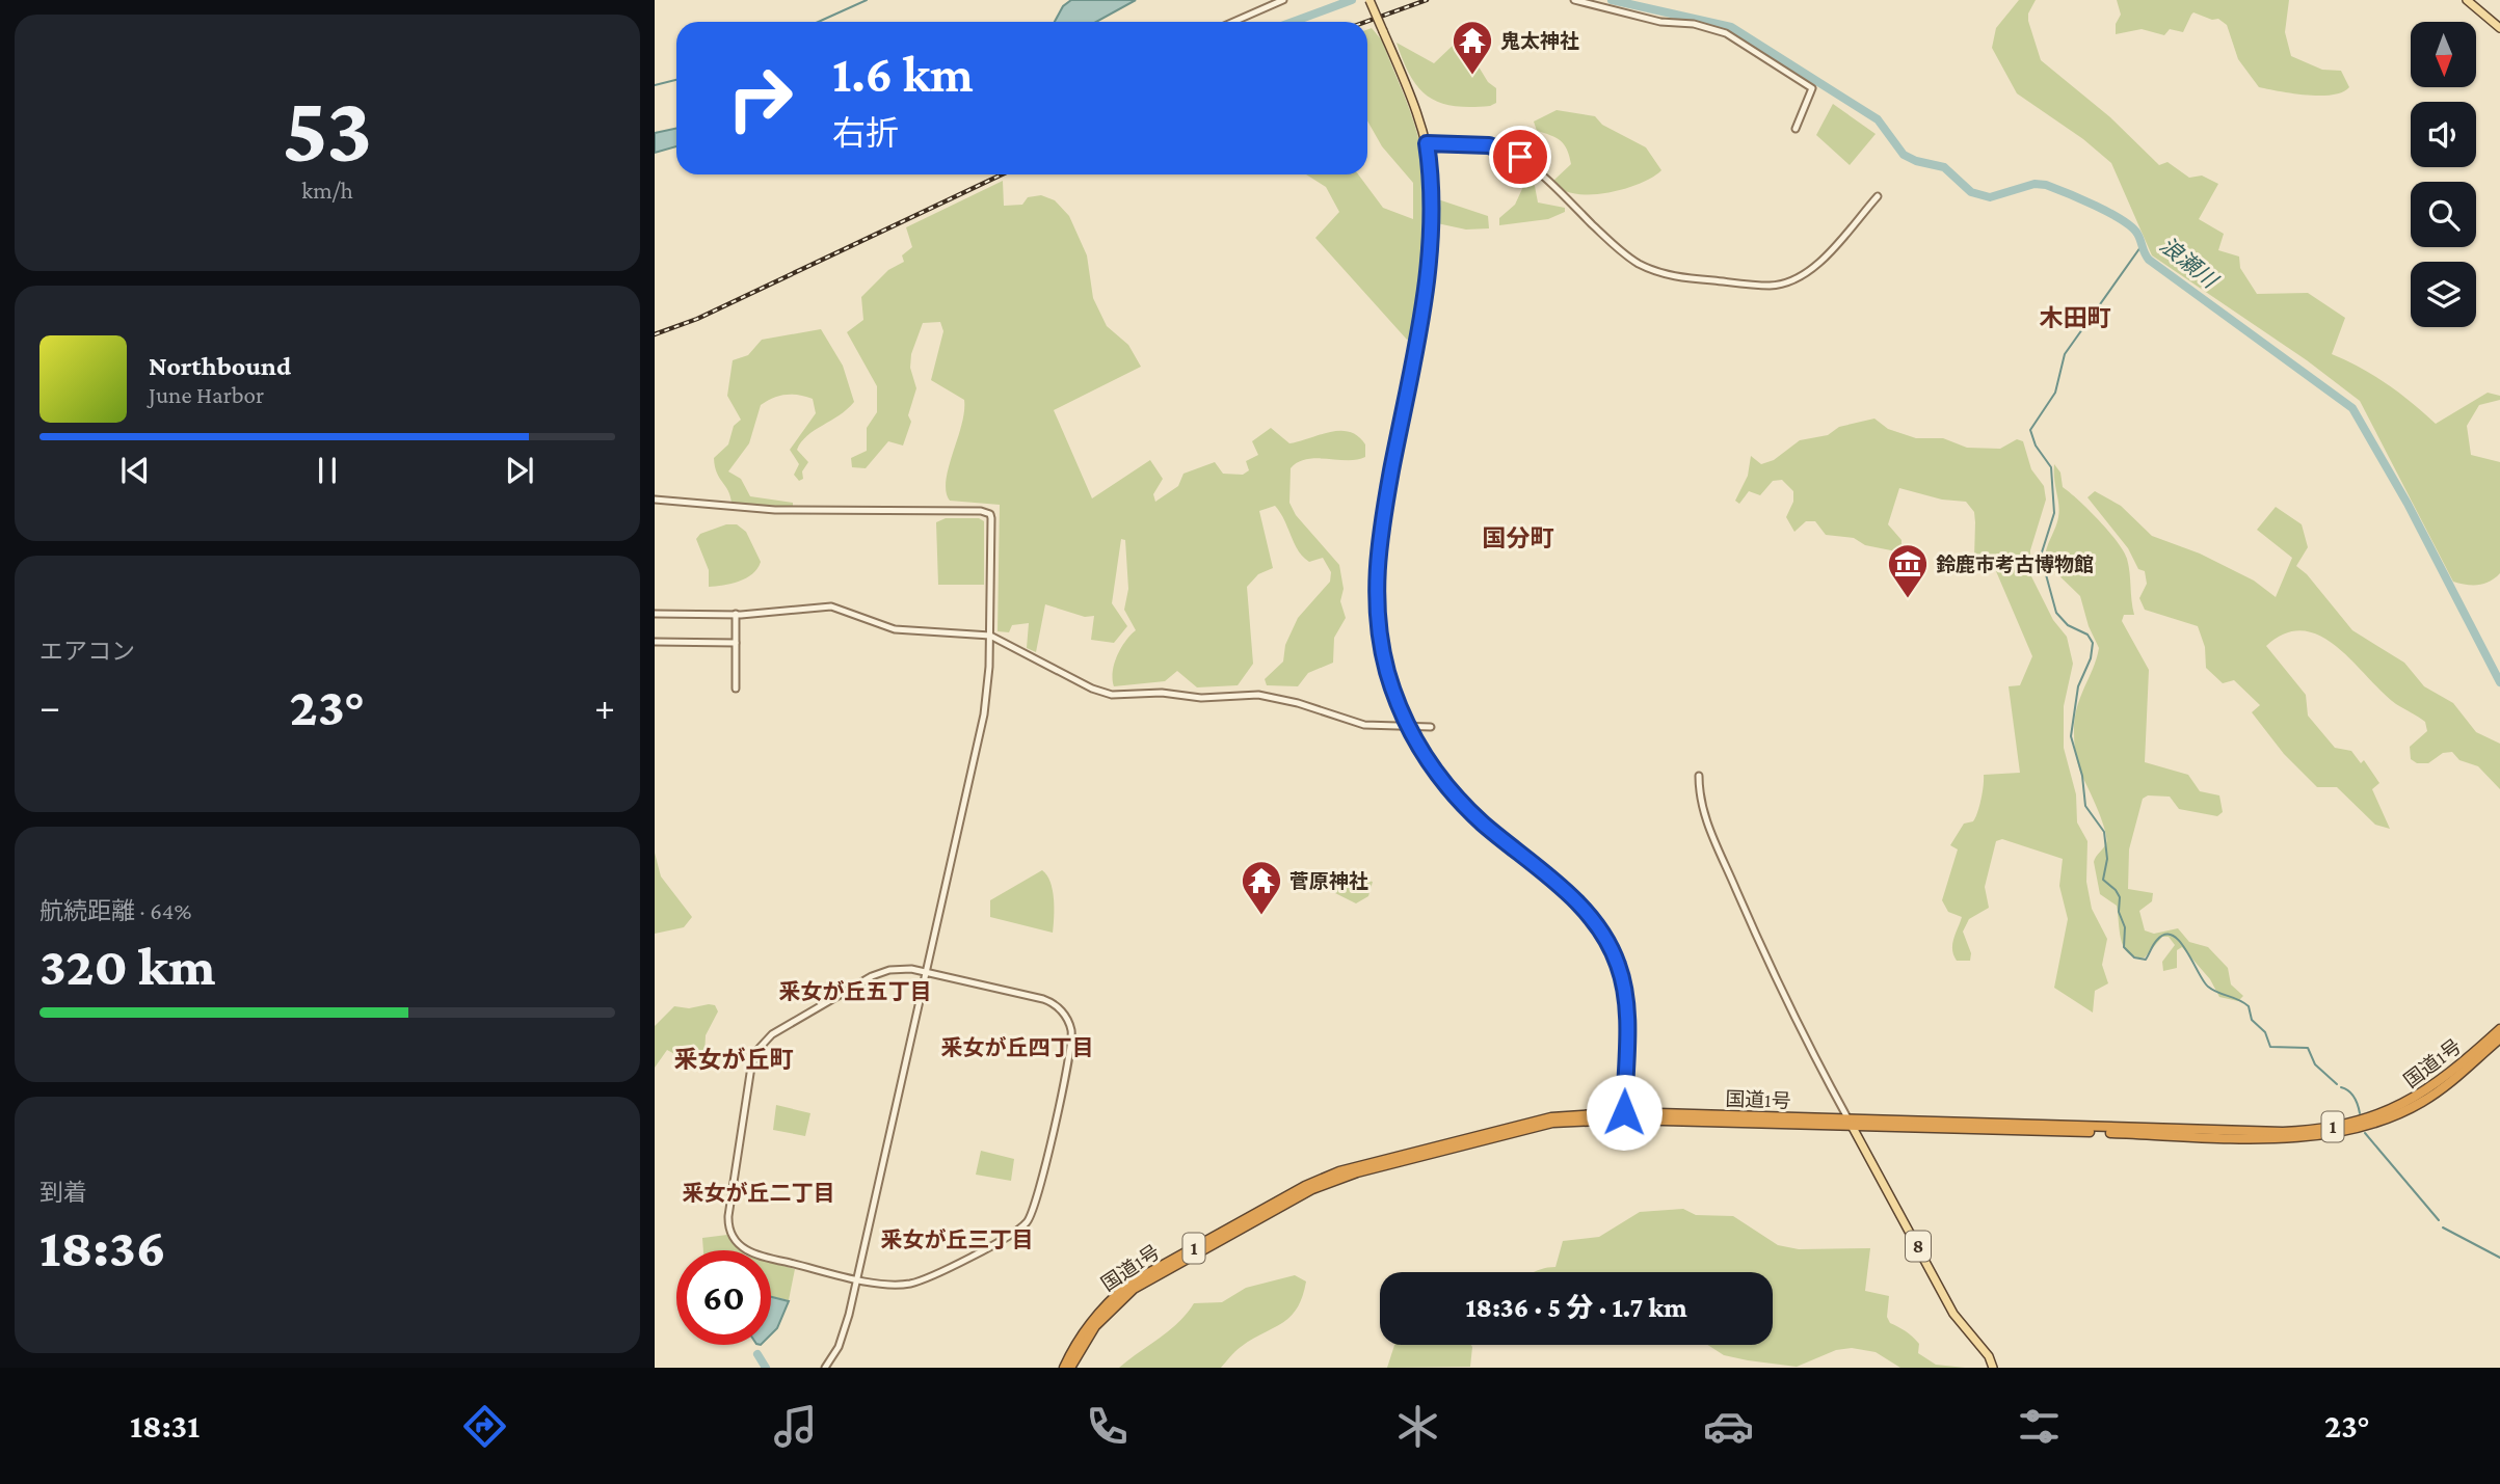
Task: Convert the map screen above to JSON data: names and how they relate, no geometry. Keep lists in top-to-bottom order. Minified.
{"streets":{"highway":["国道1号","1"],"main road":["8"]},"crossings":[["国道1号","8"]],"districts":["木田町","国分町","釆女が丘五丁目","釆女が丘四丁目","釆女が丘町","釆女が丘二丁目","釆女が丘三丁目"],"water":["浪瀬川"],"places":{"temple":["鬼太神社","菅原神社"],"museum":["鈴鹿市考古博物館"]},"north":"bottom","page":{"tile":[["53","km/h"],"エアコン",["航続距離 · 64%","320 km"],["到着","18:36"]],"turn":["1.6 km","右折"],"song":["Northbound","June Harbor"],"heat":["−","23°","+"],"limit":"60","trip":"18:36 · 5 分 · 1.7 km","tabs":["18:31","23°"]}}
